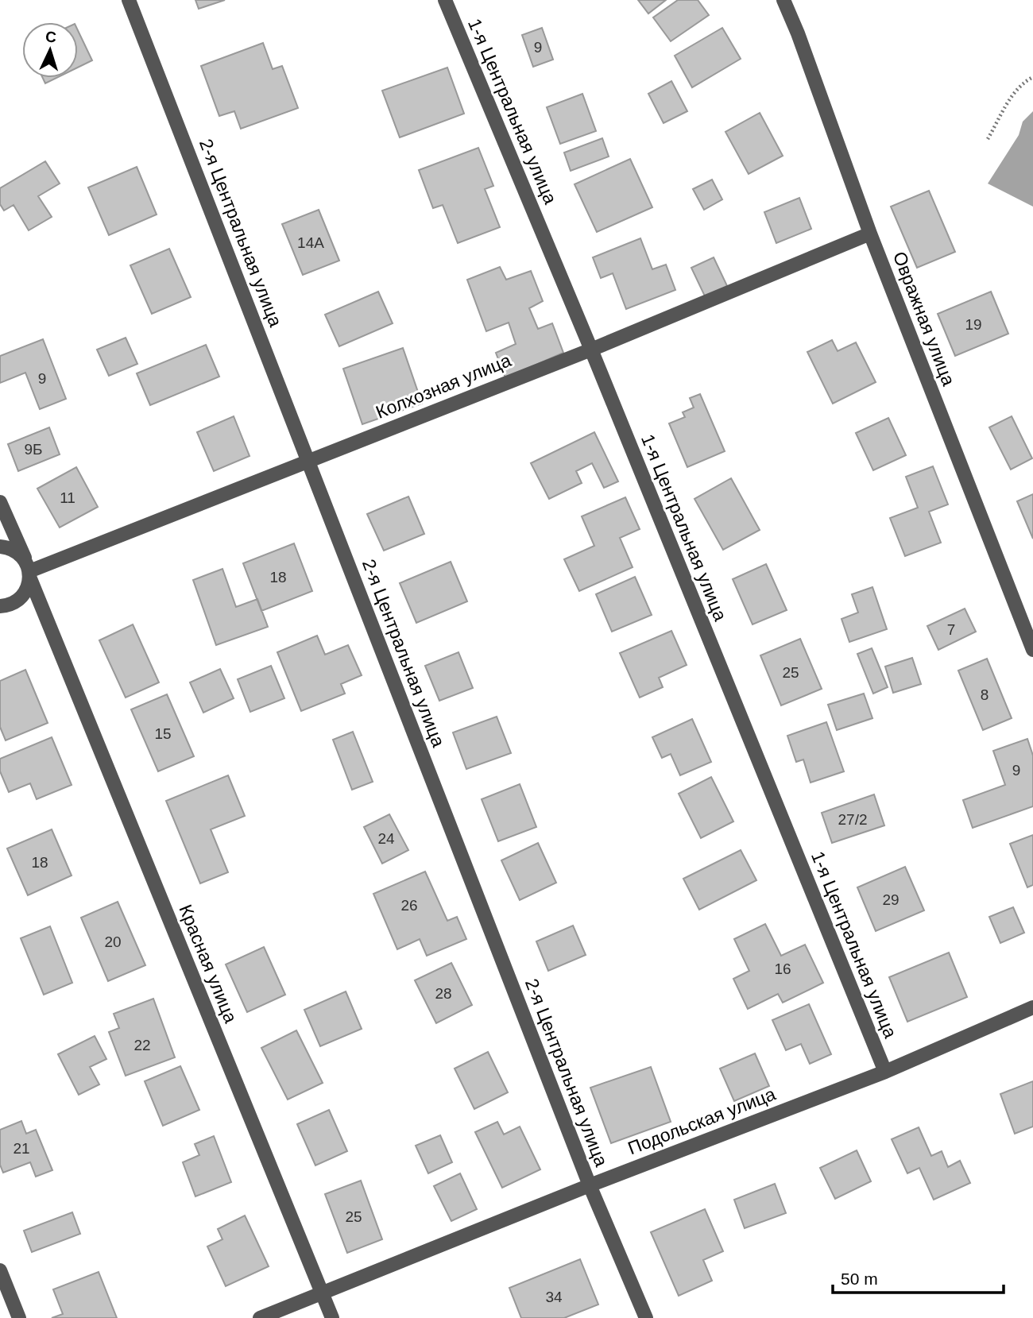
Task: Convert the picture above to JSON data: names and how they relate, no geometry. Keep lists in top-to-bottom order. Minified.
{"streets":{"street":["1-я Центральная улица","2-я Центральная улица","Овражная улица","Колхозная улица","Красная улица","Подольская улица"]},"crossings":[["1-я Центральная улица","Колхозная улица"],["1-я Центральная улица","Подольская улица"],["2-я Центральная улица","Колхозная улица"],["2-я Центральная улица","Подольская улица"],["Овражная улица","Колхозная улица"],["Колхозная улица","Красная улица"],["Красная улица","Подольская улица"]],"house_numbers":["9","14А","19","9","9Б","11","18","7","25","8","15","9","27/2","24","18","29","26","20","16","28","22","21","25","34"],"scale_bar":"50 m","north":"top"}
